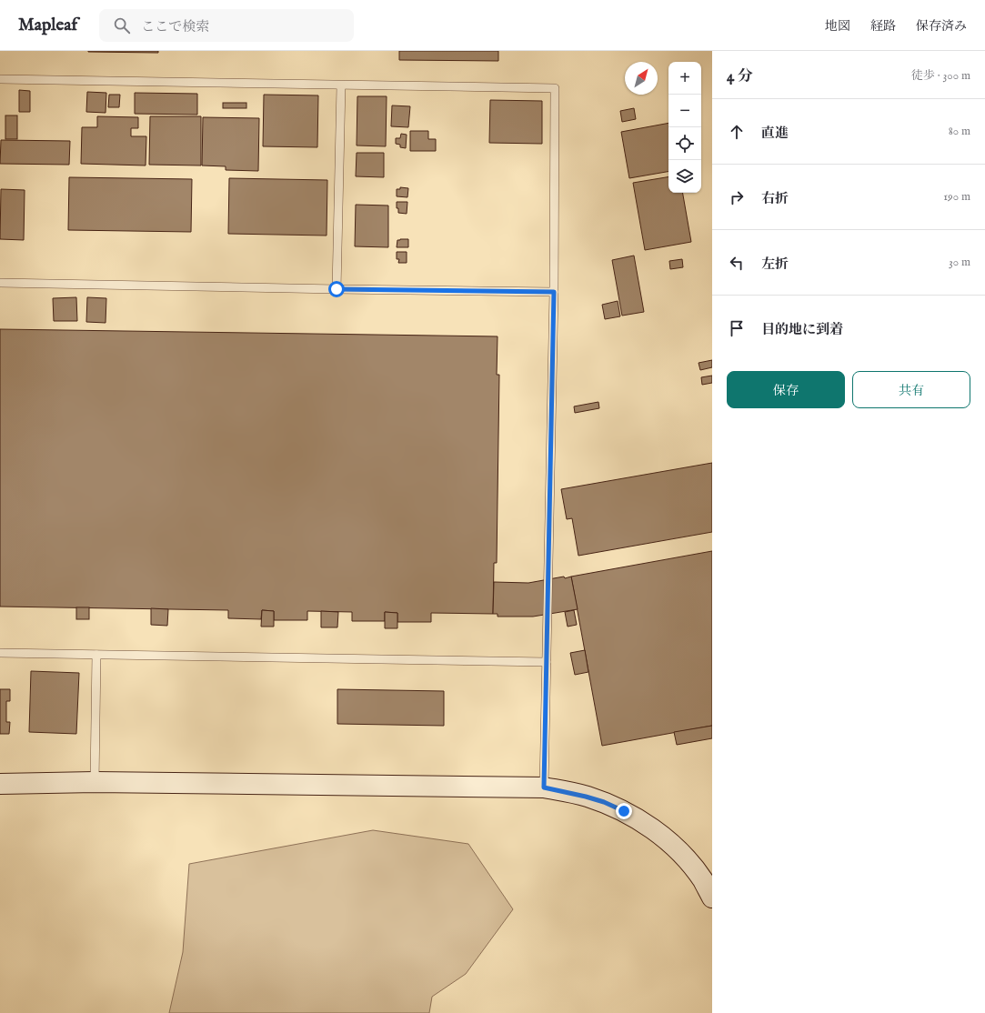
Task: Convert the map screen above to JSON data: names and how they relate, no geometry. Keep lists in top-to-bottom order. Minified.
{"north":"top right","page":{"header":"Mapleaf","search":"ここで検索","nav":["地図","経路","保存済み"],"heading":["4 分","徒歩 · 300 m"],"map_buttons":["+","−"],"list":[["直進","80 m"],["右折","190 m"],["左折","30 m"],"目的地に到着"],"buttons":["保存","共有"]}}
